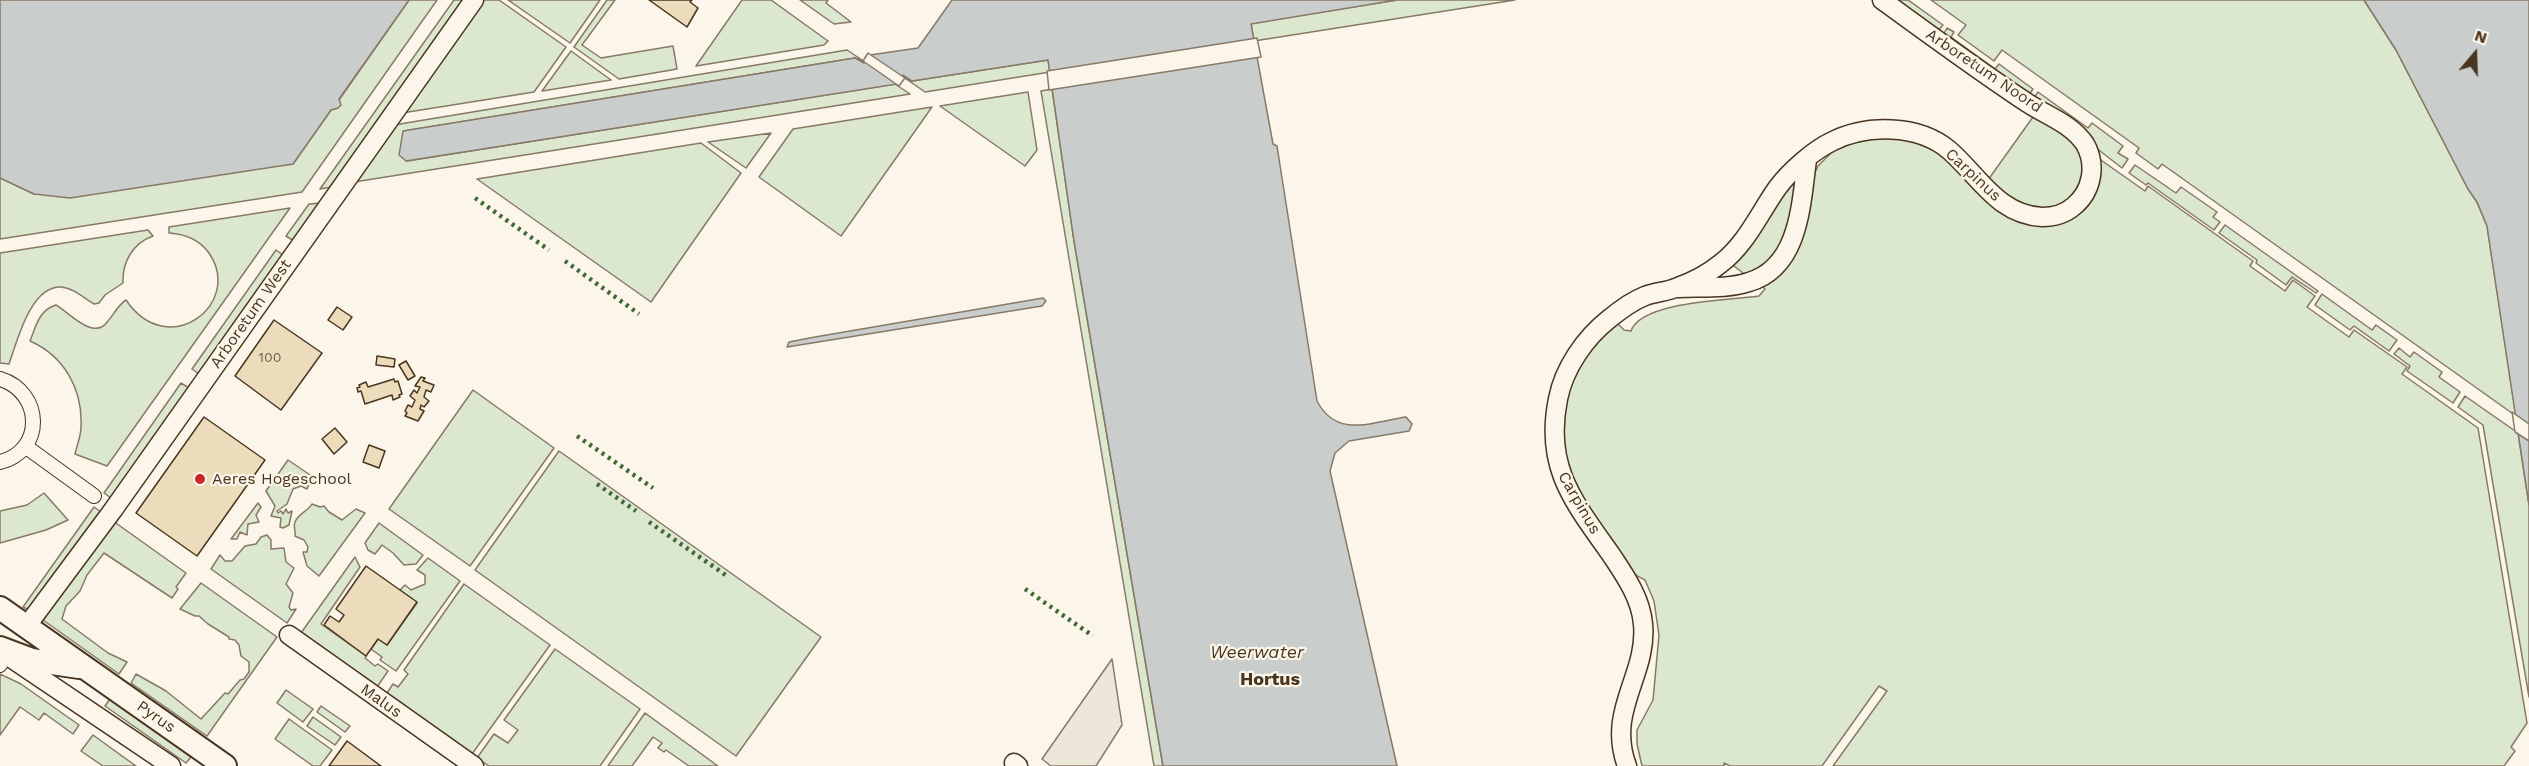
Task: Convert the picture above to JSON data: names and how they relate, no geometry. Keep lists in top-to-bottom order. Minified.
{"streets":{"street":["Arboretum Noord","Carpinus","Arboretum West","Malus","Pyrus"]},"crossings":[["Arboretum Noord","Carpinus"],["Arboretum West","Pyrus"]],"districts":["Hortus"],"water":["Weerwater"],"places":["Aeres Hogeschool"],"house_numbers":["100"],"north":"top"}
